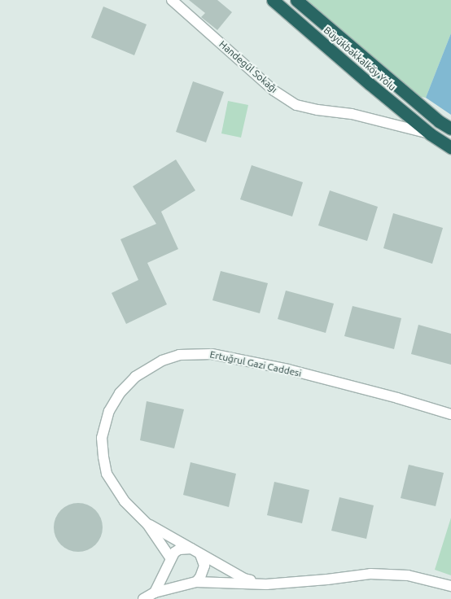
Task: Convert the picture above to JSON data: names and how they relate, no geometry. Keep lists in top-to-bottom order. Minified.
{"streets":{"highway":["Büyükbakkalköy Yolu"],"street":["Handegül Sokağı","Ertuğrul Gazi Caddesi"]},"crossings":[["Büyükbakkalköy Yolu","Handegül Sokağı"]]}
